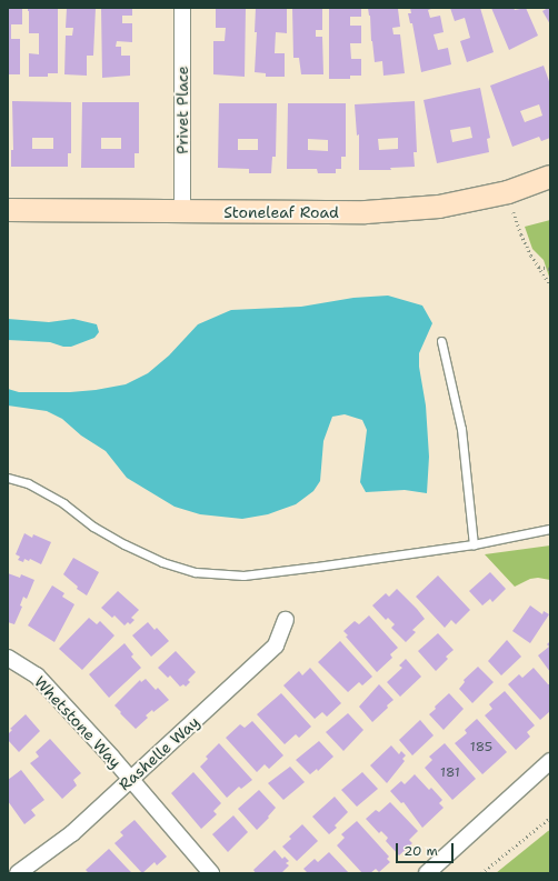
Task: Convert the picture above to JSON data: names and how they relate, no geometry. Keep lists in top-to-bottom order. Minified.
{"streets":{"street":["Privet Place","Stoneleaf Road","Whetstone Way","Rashelle Way"]},"crossings":[["Privet Place","Stoneleaf Road"],["Whetstone Way","Rashelle Way"]],"house_numbers":["185","181"],"scale_bar":"20 m"}
